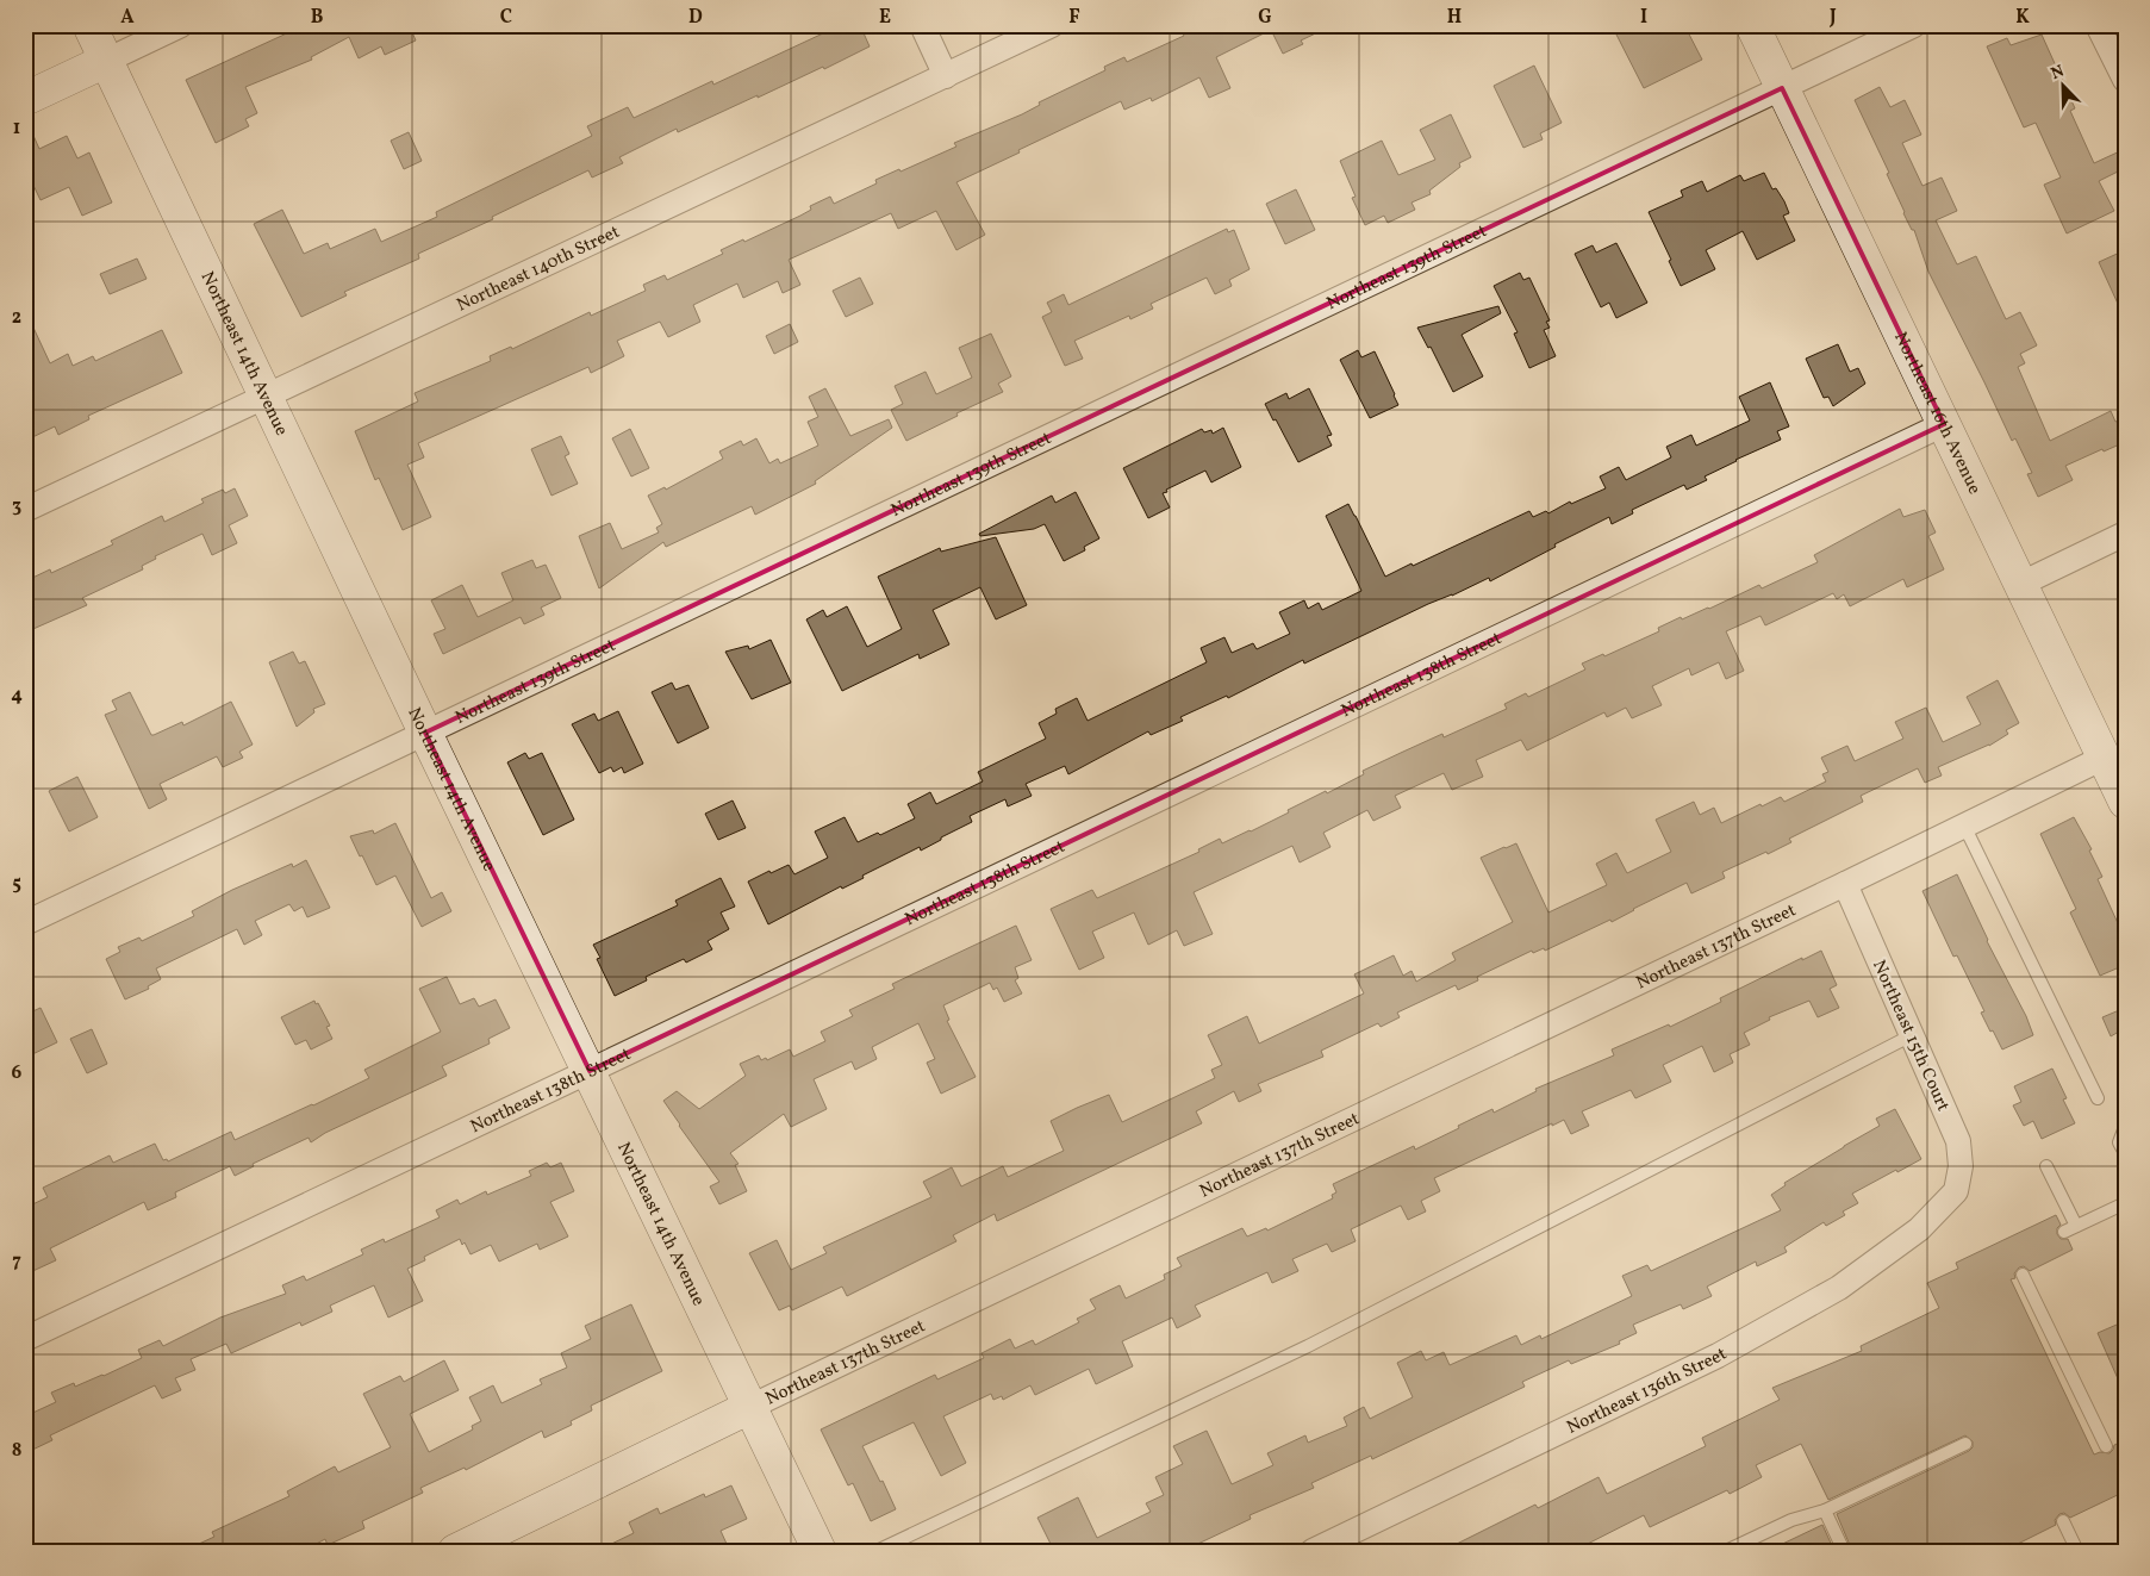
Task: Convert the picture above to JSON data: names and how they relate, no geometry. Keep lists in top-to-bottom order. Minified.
{"streets":{"street":["Northeast 140th Street","Northeast 139th Street","Northeast 14th Avenue","Northeast 16th Avenue","Northeast 138th Street","Northeast 137th Street","Northeast 15th Court","Northeast 136th Street"]},"crossings":[["Northeast 140th Street","Northeast 14th Avenue"],["Northeast 139th Street","Northeast 14th Avenue"],["Northeast 139th Street","Northeast 16th Avenue"],["Northeast 14th Avenue","Northeast 138th Street"],["Northeast 14th Avenue","Northeast 137th Street"],["Northeast 16th Avenue","Northeast 138th Street"],["Northeast 16th Avenue","Northeast 137th Street"],["Northeast 137th Street","Northeast 15th Court"],["Northeast 15th Court","Northeast 136th Street"]],"north":"top left","grid":{"columns":["A","B","C","D","E","F","G","H","I","J","K"],"rows":["1","2","3","4","5","6","7","8"]}}
